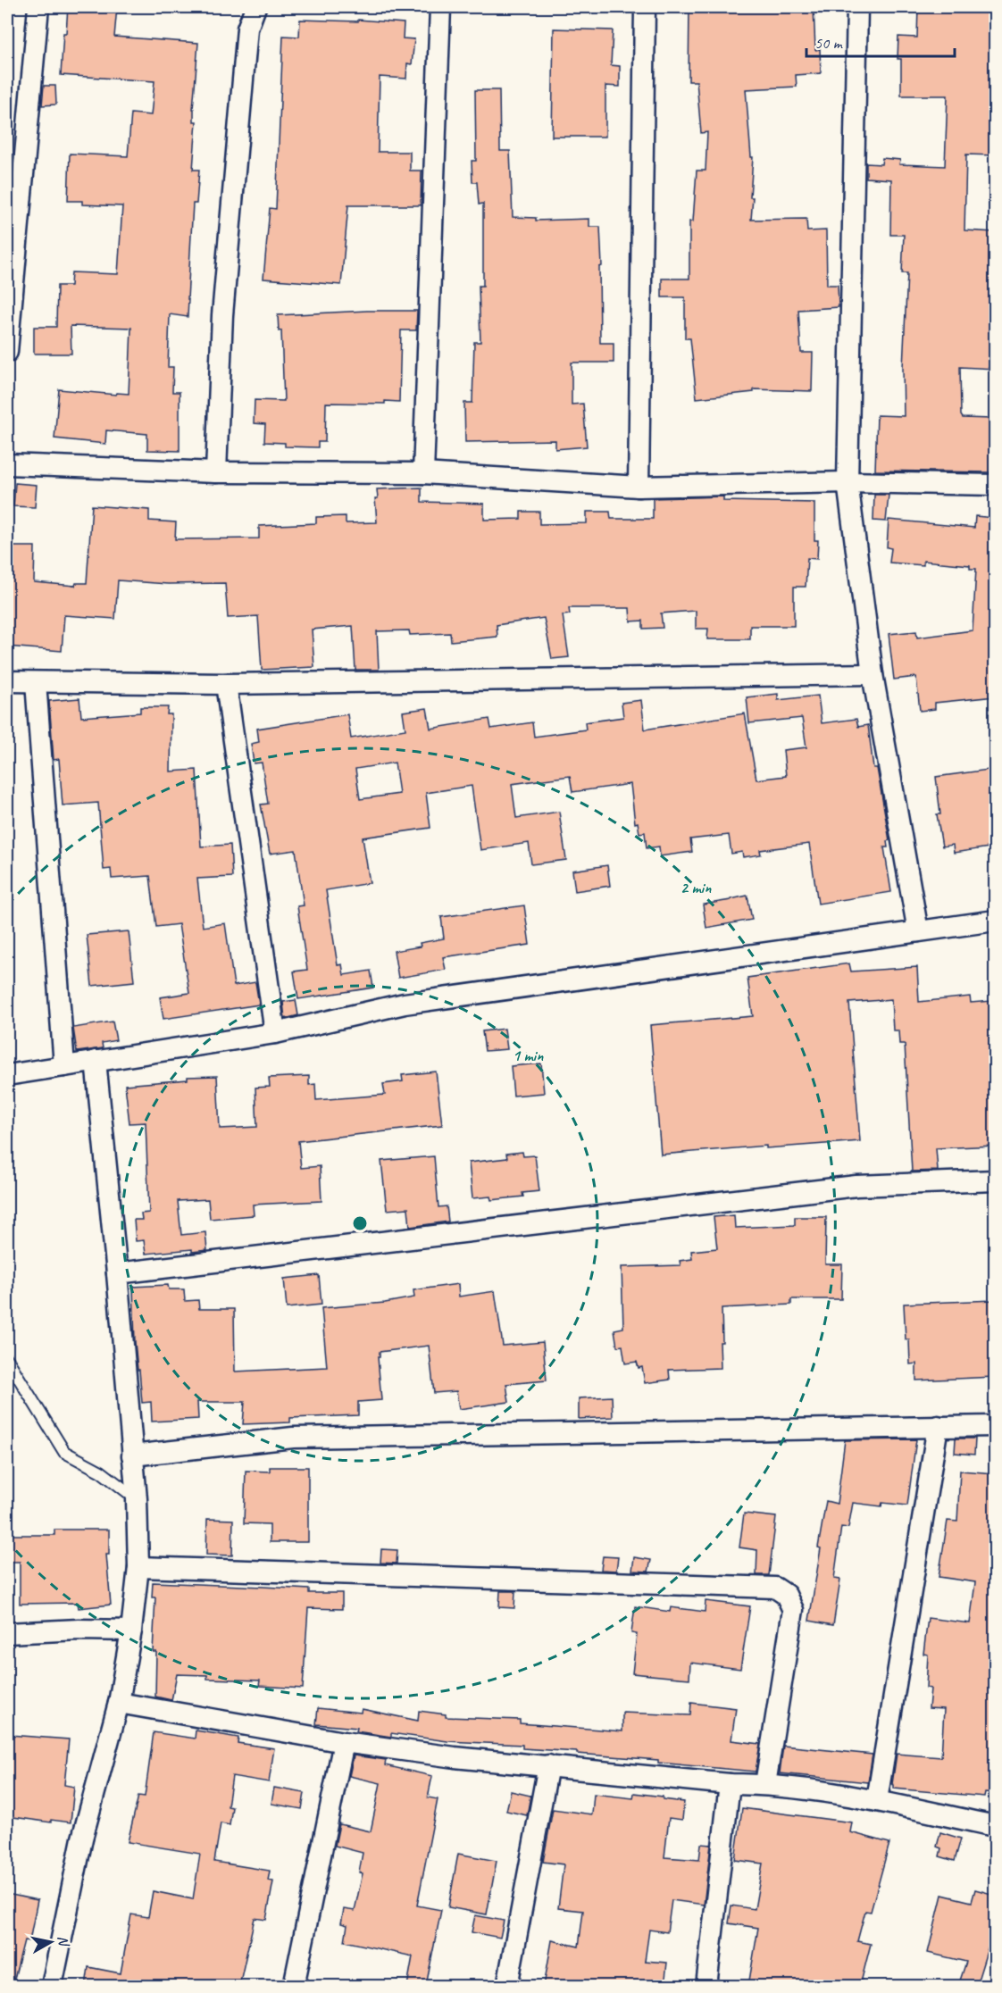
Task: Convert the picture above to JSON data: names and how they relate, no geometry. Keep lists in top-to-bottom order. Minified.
{"scale_bar":"50 m","north":"right","rings":["2 min","1 min"]}
